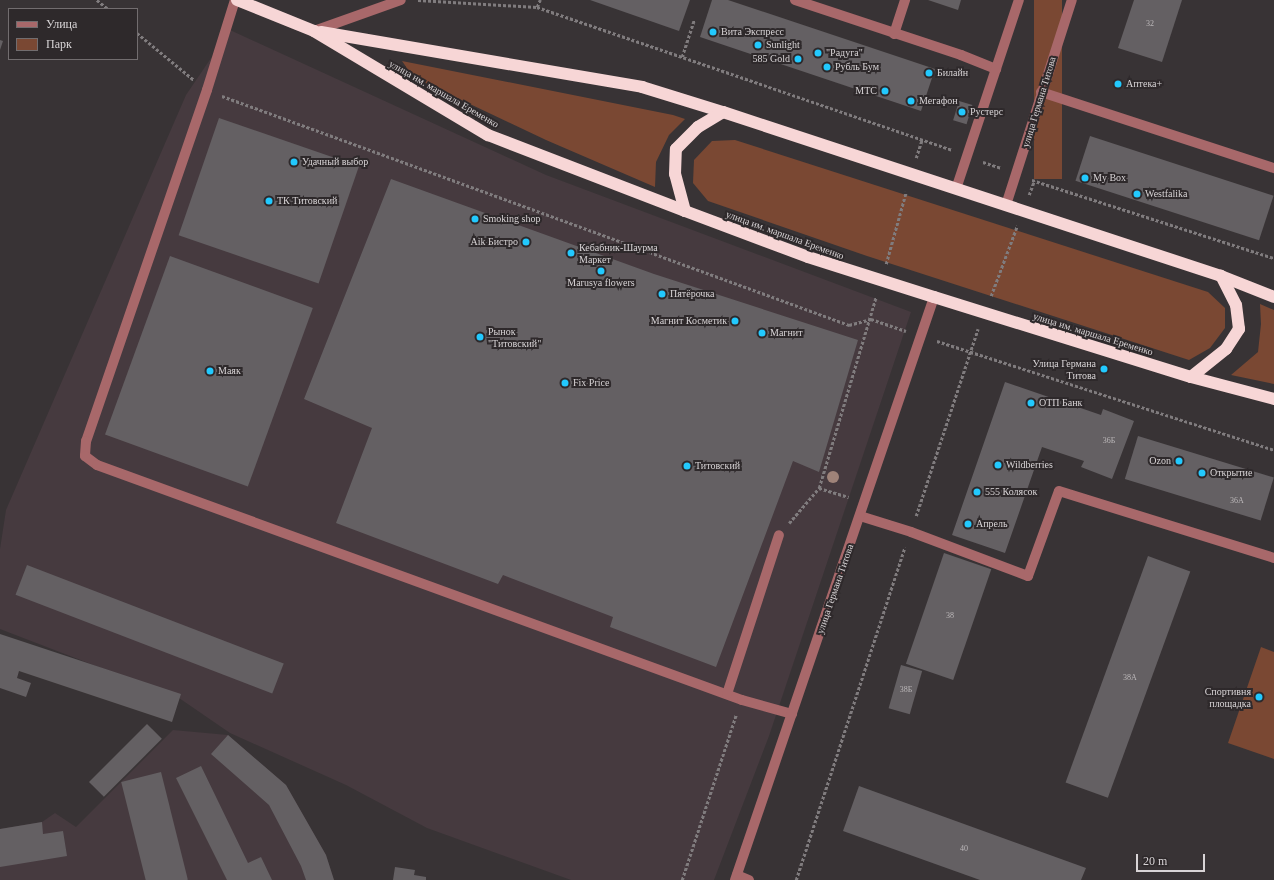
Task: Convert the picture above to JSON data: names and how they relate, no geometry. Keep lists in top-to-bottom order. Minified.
{"streets":{"highway":["улица им. маршала Еременко"],"street":["улица Германа Титова"]},"crossings":[["улица им. маршала Еременко","улица Германа Титова"]],"places":["Вита Экспресс","Sunlight","\"Радуга\"","585 Gold","Рубль Бум","Билайн","Аптека+","МТС","Мегафон","Рустерс","Удачный выбор","My Box","Westfalika","ТК Титовский","Smoking shop","Aik Бистро","Кебабник-Шаурма Маркет","Marusya flowers","Пятёрочка","Магнит Косметик","Магнит","Рынок \"Титовский\"","Улица Германа Титова","Маяк","Fix Price","ОТП Банк","Ozon","Wildberries","Титовский","Открытие","555 Колясок","Апрель","Спортивня площадка"],"house_numbers":["32","36Б","36А","38","38А","38Б","40"],"legend":["Улица","Парк"],"scale_bar":"20 m"}
